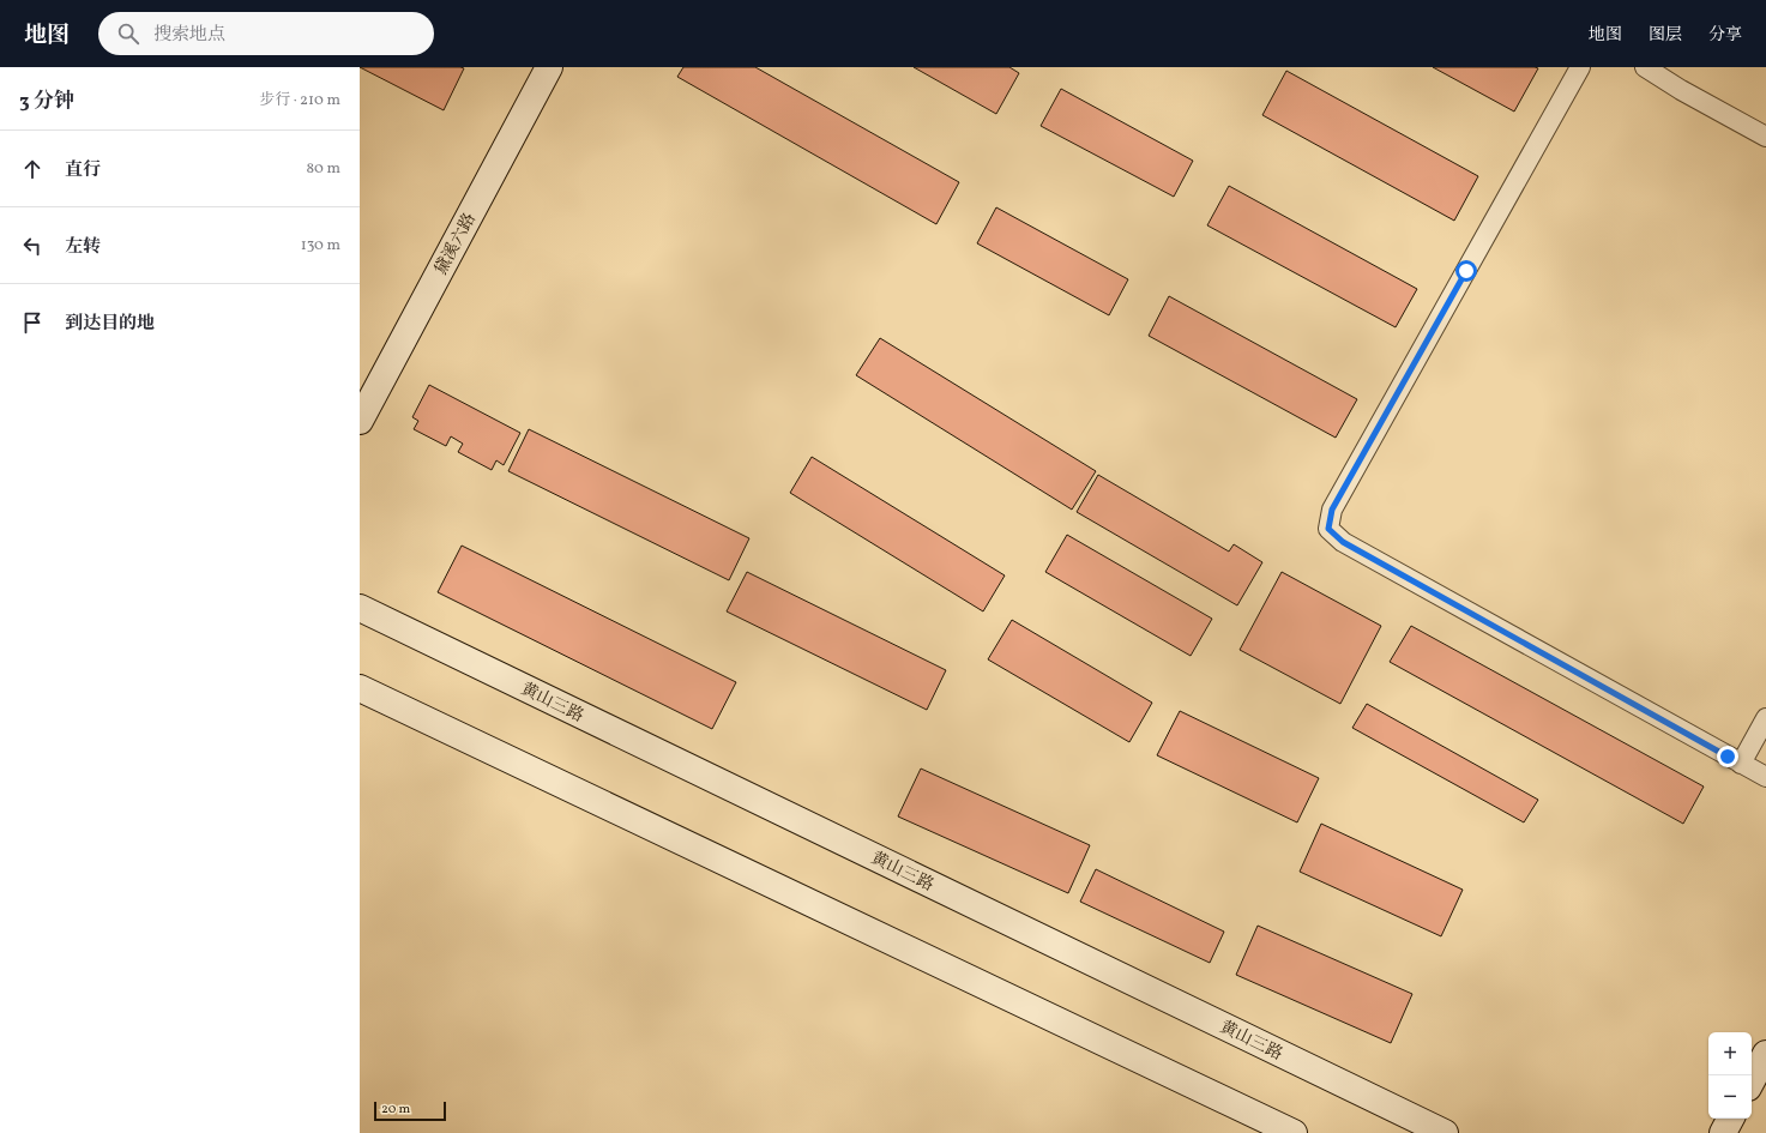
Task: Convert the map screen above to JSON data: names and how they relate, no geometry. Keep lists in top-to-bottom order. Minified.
{"streets":{"main road":["黛溪六路","黄山三路"]},"scale_bar":"20 m","page":{"header":"地图","search":"搜索地点","nav":["地图","图层","分享"],"heading":["3 分钟","步行 · 210 m"],"list":[["直行","80 m"],["左转","130 m"],"到达目的地"],"map_buttons":["+","−"],"scale":"20 m"}}
